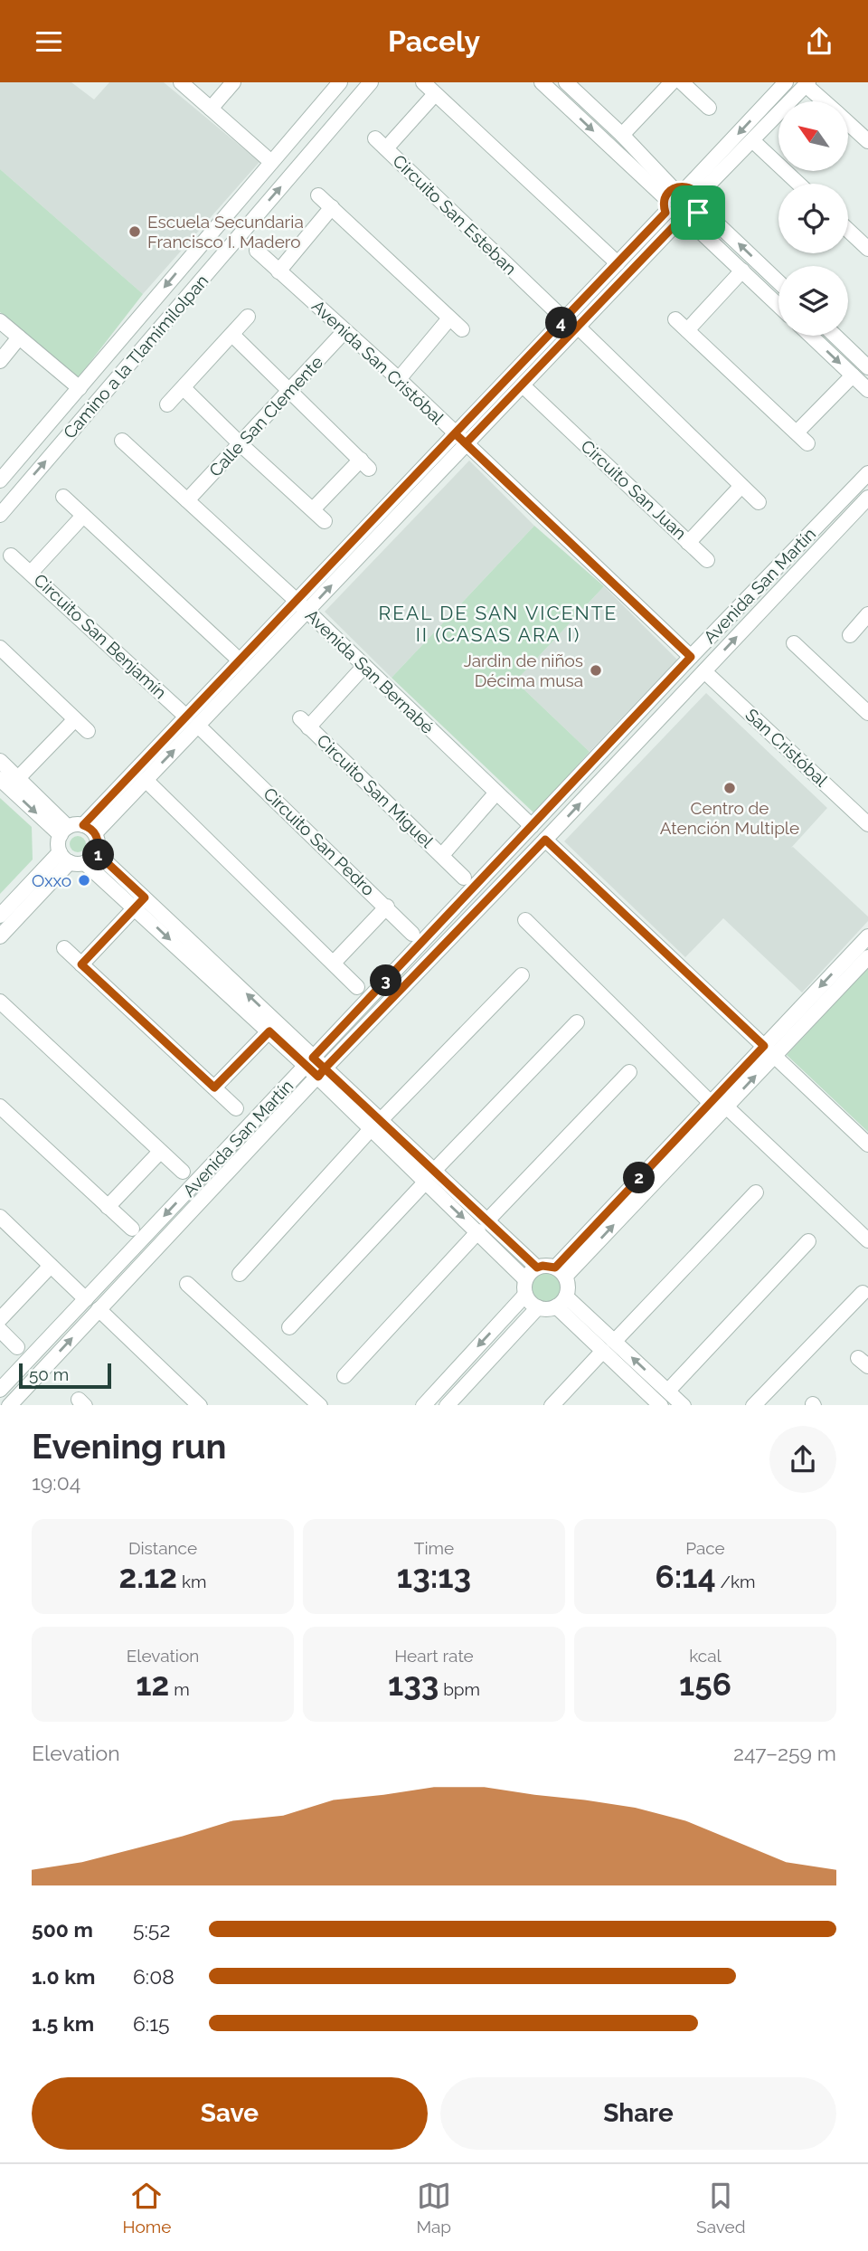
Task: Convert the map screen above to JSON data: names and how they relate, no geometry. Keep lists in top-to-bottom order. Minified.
{"streets":{"street":["Circuito San Esteban","Camino a la Tlamimilolpan","Avenida San Cristóbal","Calle San Clemente","Circuito San Juan","Avenida San Martín","Circuito San Benjamín","Avenida San Bernabé","San Cristóbal","Circuito San Miguel","Circuito San Pedro"]},"crossings":[["Avenida San Cristóbal","Calle San Clemente"],["Avenida San Cristóbal","Avenida San Martín"],["Calle San Clemente","Avenida San Bernabé"],["Avenida San Martín","Avenida San Bernabé"],["Avenida San Martín","San Cristóbal"],["Circuito San Benjamín","Circuito San Pedro"],["Avenida San Bernabé","Circuito San Miguel"]],"districts":["REAL DE SAN VICENTE II (CASAS ARA I)"],"places":["Escuela Secundaria Francisco I. Madero","Jardin de niños Décima musa","Centro de Atención Multiple","Oxxo"],"scale_bar":"50 m","north":"top left","page":{"header":"Pacely","pins":["4","1","3","2"],"scale":"50 m","heading":["Evening run","19:04"],"stats":[["Distance","2.12 km"],["Time","13:13"],["Pace","6:14 /km"],["Elevation","12 m"],["Heart rate","133 bpm"],["kcal","156"]],"chart":["Elevation","247–259 m"],"list":[{"name":"500 m","note":"5:52"},{"name":"1.0 km","note":"6:08"},{"name":"1.5 km","note":"6:15"}],"buttons":["Save","Share"],"tabs":["Home","Map","Saved"]}}
